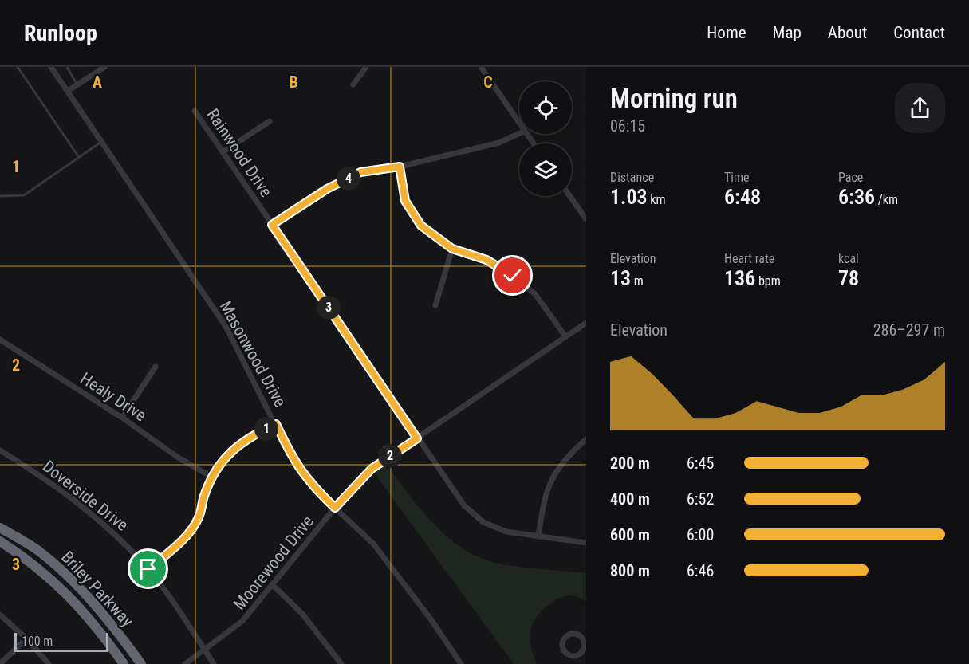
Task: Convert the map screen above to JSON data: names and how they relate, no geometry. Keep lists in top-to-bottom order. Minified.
{"streets":{"highway":["Briley Parkway"],"street":["Rainwood Drive","Masonwood Drive","Healy Drive","Doverside Drive","Moorewood Drive"]},"crossings":[["Rainwood Drive","Moorewood Drive"],["Masonwood Drive","Moorewood Drive"],["Doverside Drive","Moorewood Drive"]],"scale_bar":"100 m","page":{"header":"Runloop","nav":["Home","Map","About","Contact"],"heading":["Morning run","06:15"],"stats":[["Distance","1.03 km"],["Time","6:48"],["Pace","6:36 /km"],["Elevation","13 m"],["Heart rate","136 bpm"],["kcal","78"]],"pins":["4","3","1","2"],"chart":["Elevation","286–297 m"],"list":[{"name":"200 m","note":"6:45"},{"name":"400 m","note":"6:52"},{"name":"600 m","note":"6:00"},{"name":"800 m","note":"6:46"}],"scale":"100 m"},"grid":{"columns":["A","B","C"],"rows":["1","2","3"]}}
